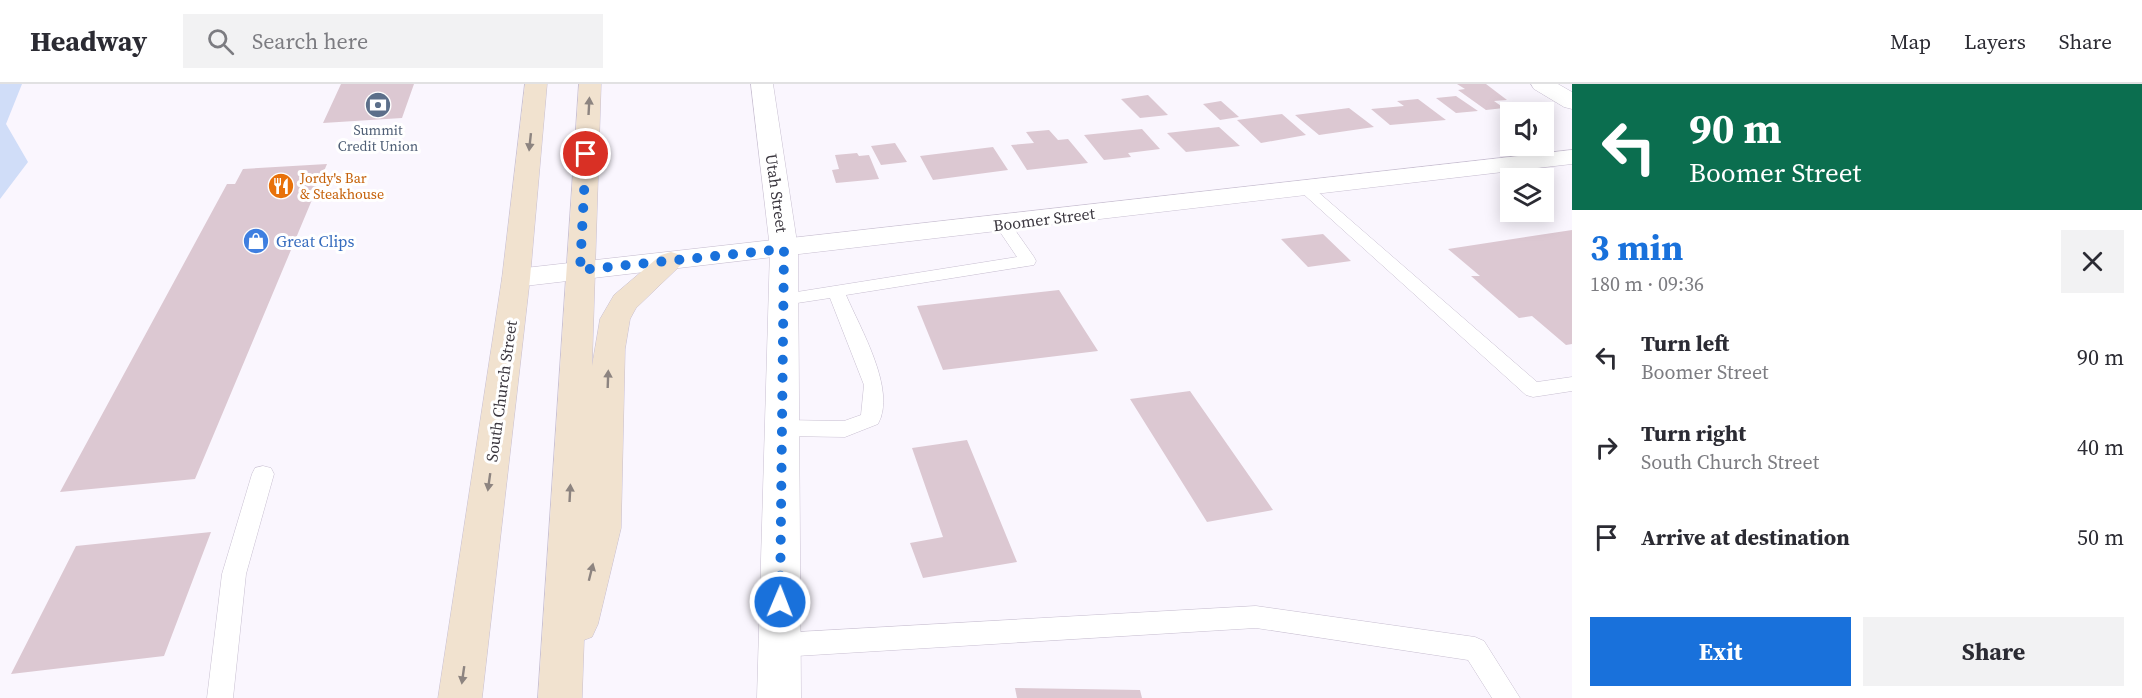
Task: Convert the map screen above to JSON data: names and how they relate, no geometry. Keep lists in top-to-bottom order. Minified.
{"streets":{"main road":["South Church Street"],"street":["Utah Street","Boomer Street"]},"crossings":[["Utah Street","Boomer Street"],["Boomer Street","South Church Street"]],"places":{"bank":["Summit Credit Union"],"restaurant":["Jordy's Bar & Steakhouse"],"shop":["Great Clips"]},"page":{"header":"Headway","search":"Search here","nav":["Map","Layers","Share"],"turn":["90 m","Boomer Street"],"heading":["3 min","180 m · 09:36"],"list":[{"name":"Turn left","note":"Boomer Street","value":"90 m"},{"name":"Turn right","note":"South Church Street","value":"40 m"},{"name":"Arrive at destination","value":"50 m"}],"buttons":["Exit","Share"]}}
